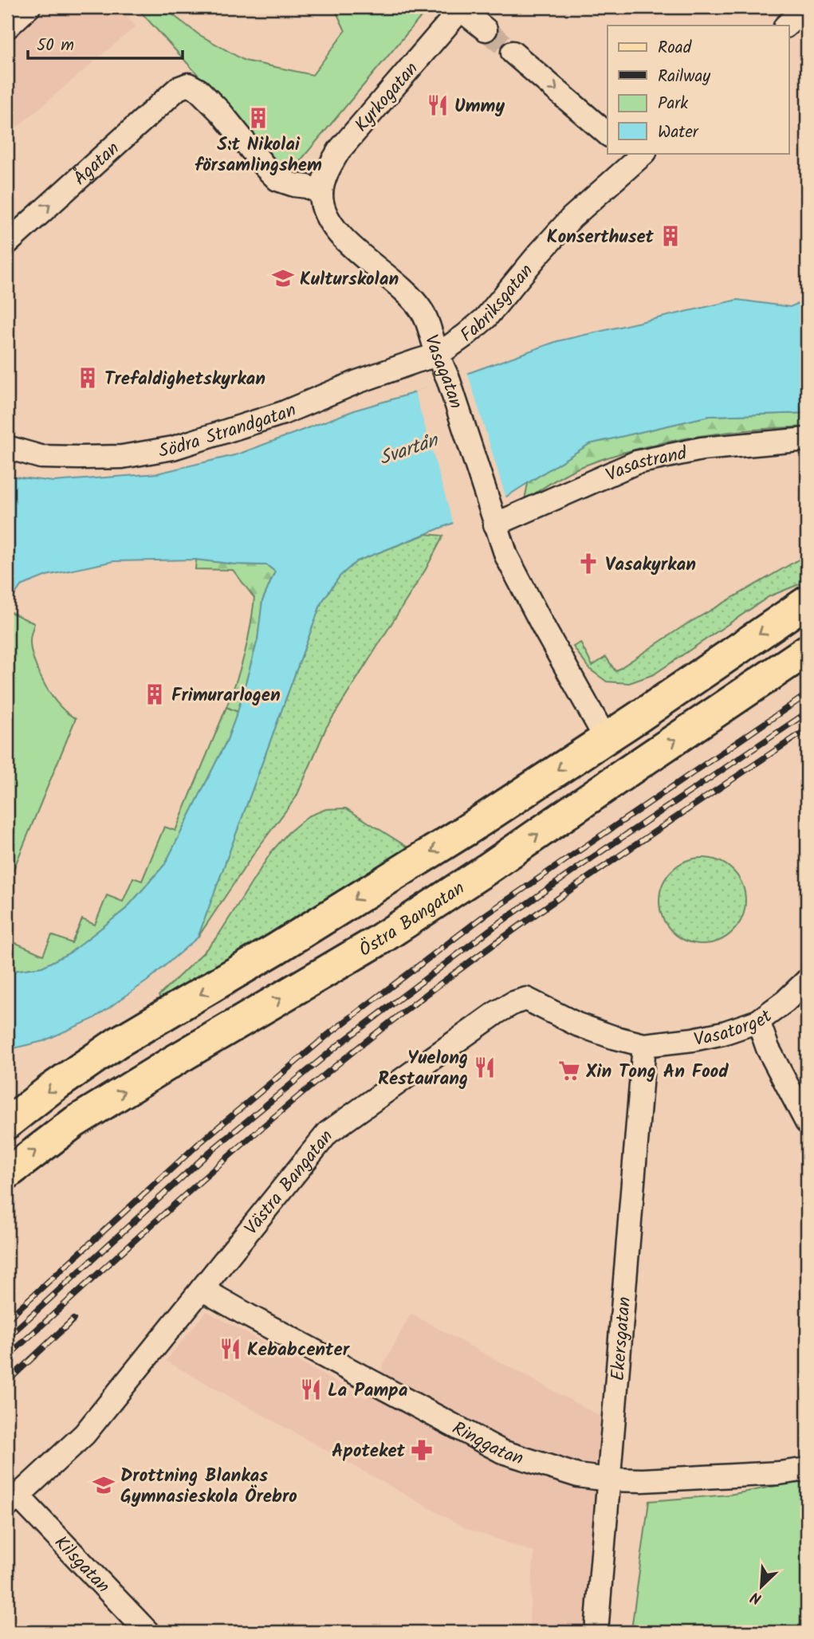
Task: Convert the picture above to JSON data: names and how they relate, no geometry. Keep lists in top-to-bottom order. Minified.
{"streets":{"main road":["Östra Bangatan"],"street":["Kyrkogatan","Ågatan","Fabriksgatan","Vasagatan","Södra Strandgatan","Vasastrand","Vasatorget","Västra Bangatan","Ekersgatan","Ringgatan","Kilsgatan"]},"crossings":[["Kyrkogatan","Ågatan"],["Kyrkogatan","Vasagatan"],["Ågatan","Vasagatan"],["Fabriksgatan","Vasagatan"],["Fabriksgatan","Södra Strandgatan"],["Vasagatan","Södra Strandgatan"],["Vasagatan","Vasastrand"],["Vasatorget","Västra Bangatan"],["Vasatorget","Ekersgatan"],["Västra Bangatan","Ekersgatan"],["Västra Bangatan","Ringgatan"],["Västra Bangatan","Kilsgatan"],["Ekersgatan","Ringgatan"]],"water":["Svartån"],"places":{"restaurant":["Ummy","Yuelong Restaurang","Kebabcenter","La Pampa"],"building":["S:t Nikolai församlingshem","Konserthuset","Trefaldighetskyrkan","Frimurarlogen"],"school or university":["Kulturskolan","Drottning Blankas Gymnasieskola Örebro"],"church":["Vasakyrkan"],"supermarket":["Xin Tong An Food"],"pharmacy":["Apoteket"]},"legend":["Road","Railway","Park","Water"],"scale_bar":"50 m","north":"bottom left"}
